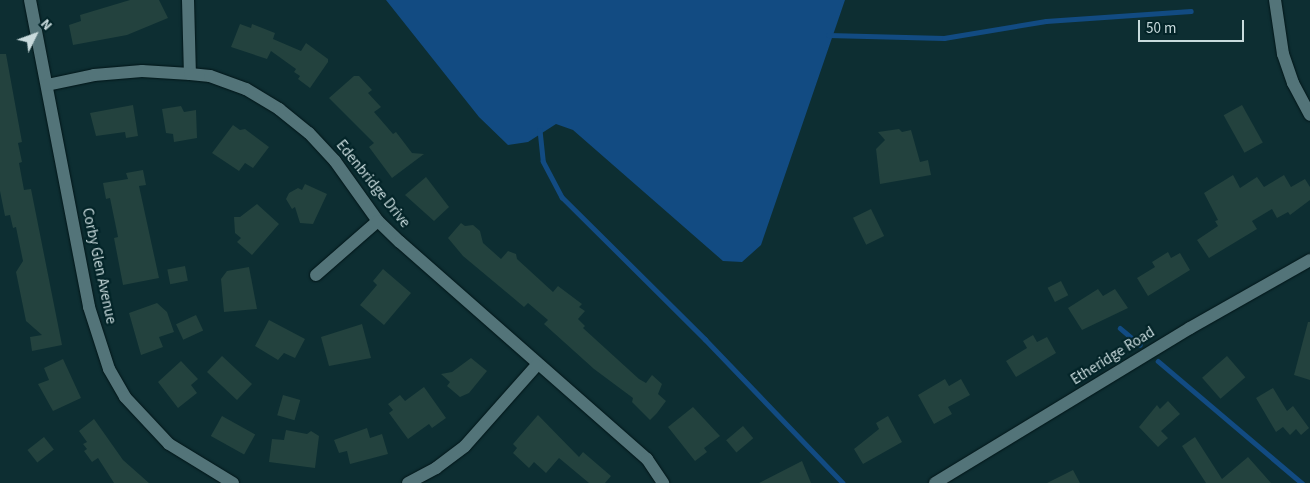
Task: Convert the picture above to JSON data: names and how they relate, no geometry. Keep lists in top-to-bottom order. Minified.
{"streets":{"street":["Edenbridge Drive","Corby Glen Avenue","Etheridge Road"]},"crossings":[["Edenbridge Drive","Corby Glen Avenue"]],"scale_bar":"50 m","north":"top right"}
